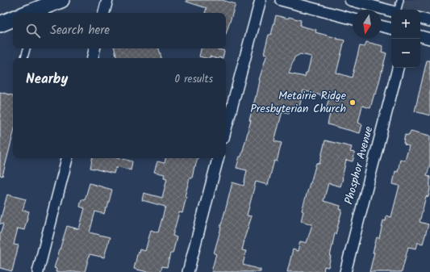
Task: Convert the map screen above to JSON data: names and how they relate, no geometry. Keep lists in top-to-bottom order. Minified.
{"streets":{"street":["Phosphor Avenue"]},"places":["Metairie Ridge Presbyterian Church"],"north":"bottom","page":{"map_buttons":["+","−"],"search":"Search here","heading":["Nearby","0 results"]}}
